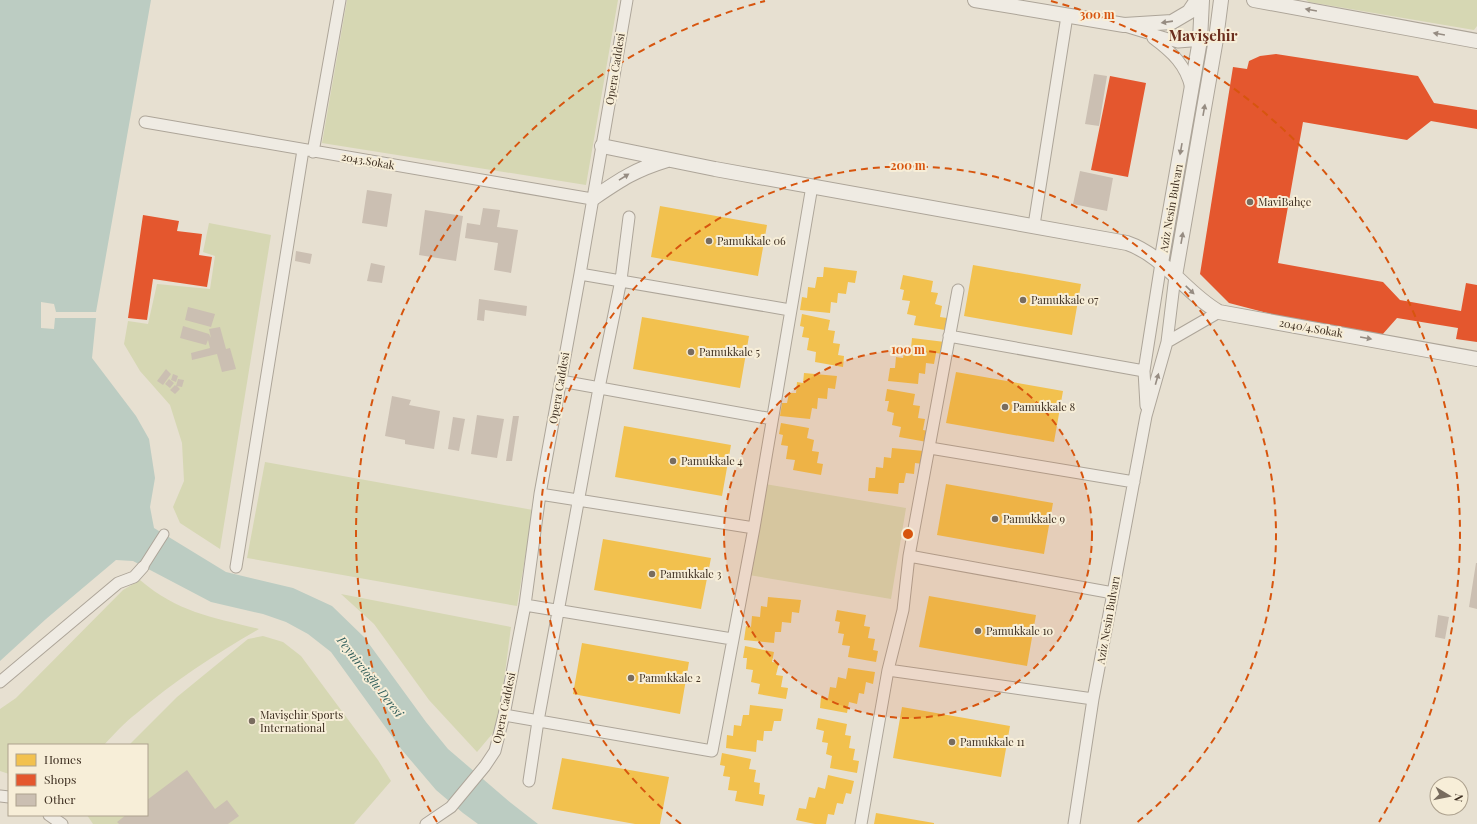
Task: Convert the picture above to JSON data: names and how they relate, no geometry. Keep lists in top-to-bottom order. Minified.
{"streets":{"street":["Opera Caddesi","2043.Sokak","Aziz Nesin Bulvarı","2040/4.Sokak"]},"crossings":[["Opera Caddesi","2043.Sokak"],["Opera Caddesi","2040/4.Sokak"],["Aziz Nesin Bulvarı","2040/4.Sokak"]],"districts":["Mavişehir"],"water":["Peynircioğlu Deresi"],"places":["MaviBahçe","Pamukkale 06","Pamukkale 07","Pamukkale 5","Pamukkale 8","Pamukkale 4","Pamukkale 9","Pamukkale 3","Pamukkale 10","Pamukkale 2","Mavişehir Sports International","Pamukkale 11"],"legend":["Homes","Shops","Other"],"north":"right","rings":["300 m","200 m","100 m"]}
